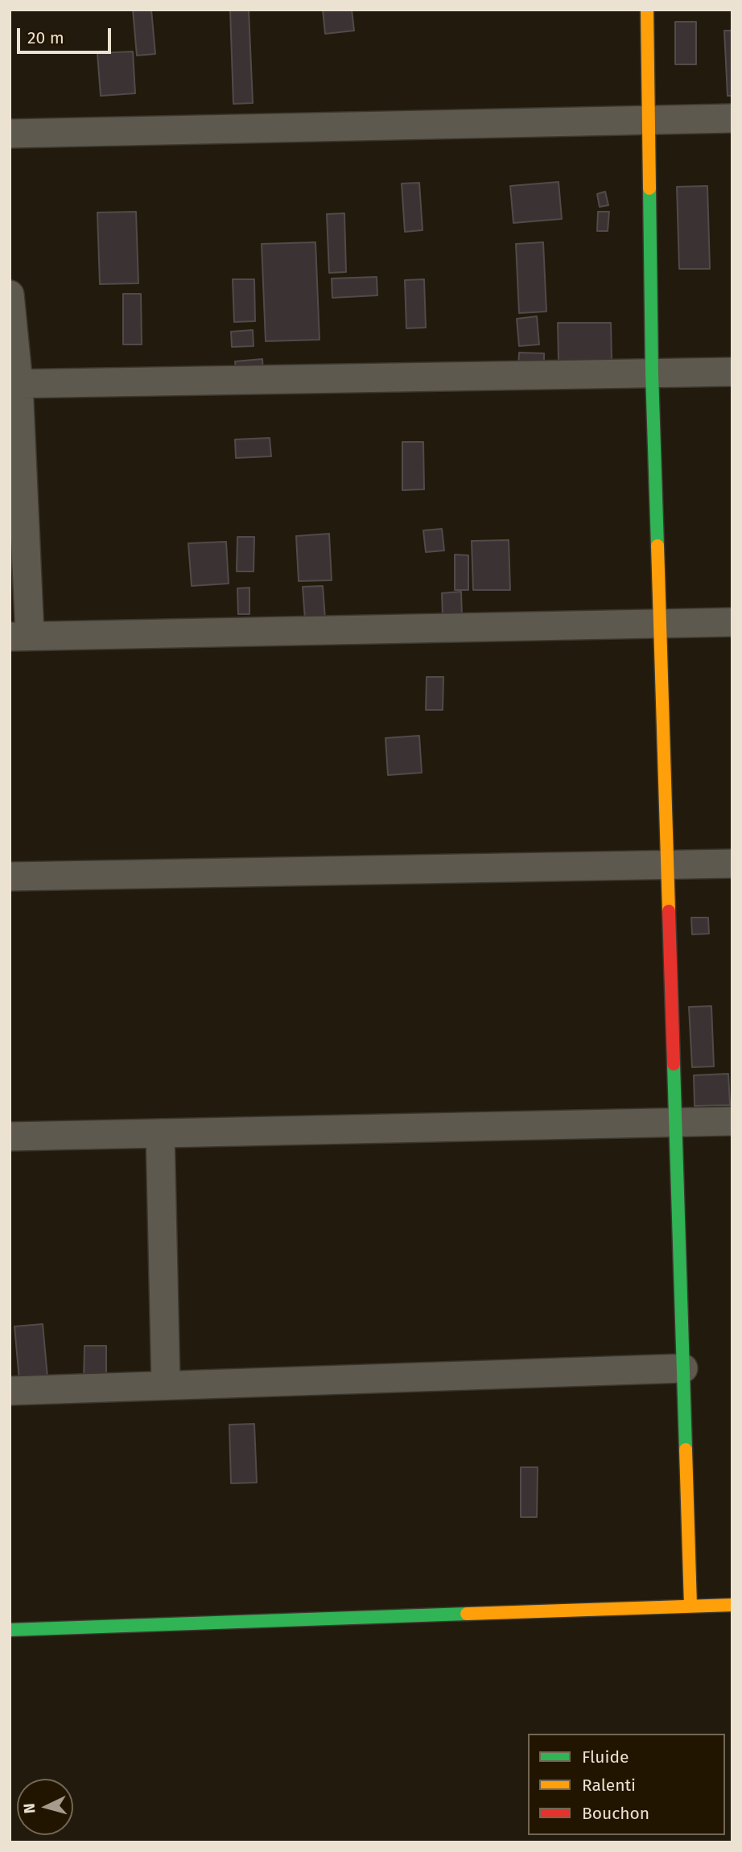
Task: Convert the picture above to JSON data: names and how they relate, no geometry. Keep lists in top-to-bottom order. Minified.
{"legend":["Fluide","Ralenti","Bouchon"],"scale_bar":"20 m","north":"left"}
